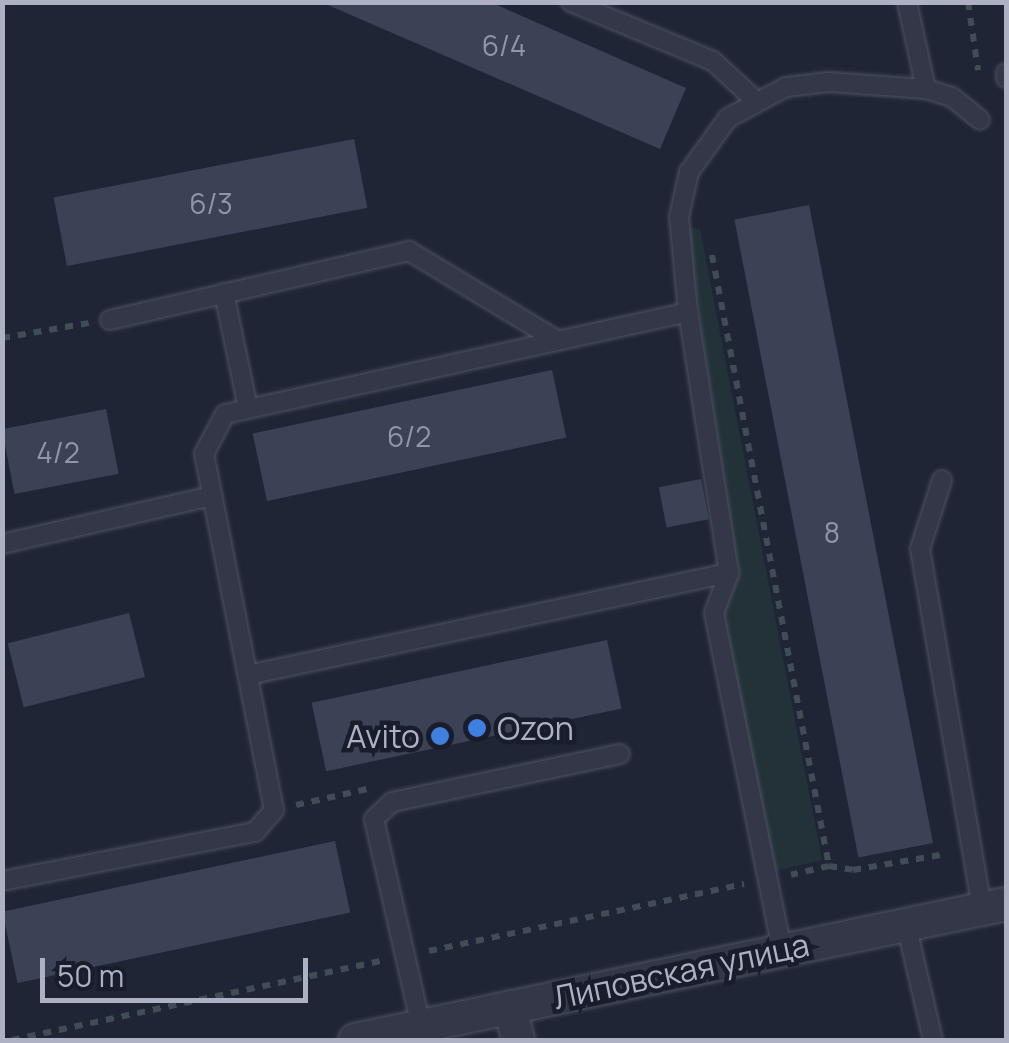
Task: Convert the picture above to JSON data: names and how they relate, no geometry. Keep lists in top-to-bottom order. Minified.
{"streets":{"street":["Липовская улица"]},"places":["Ozon","Avito"],"house_numbers":["6/4","6/3","6/2","4/2","8"],"scale_bar":"50 m"}
